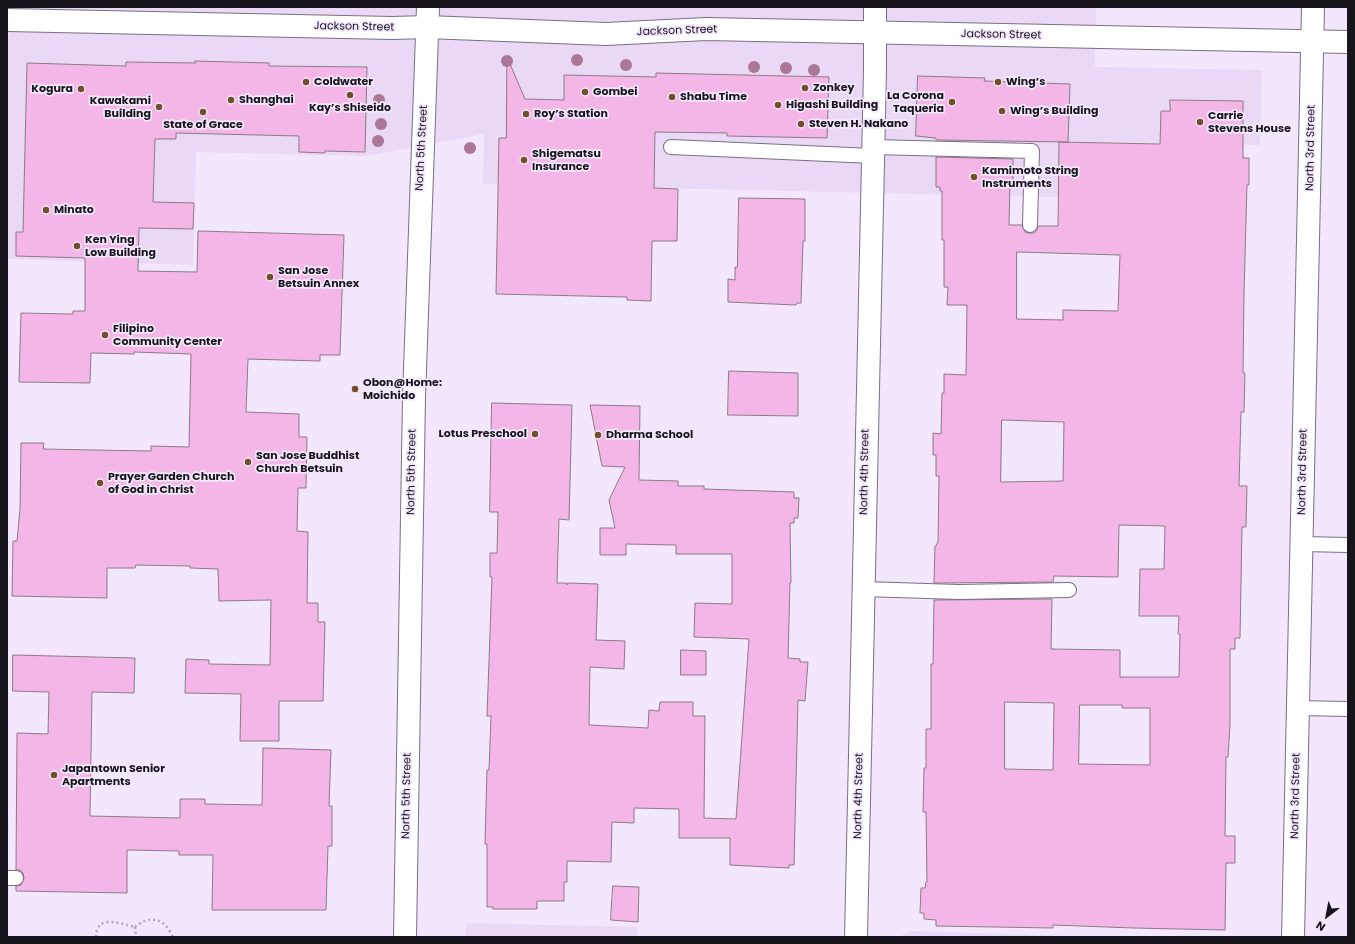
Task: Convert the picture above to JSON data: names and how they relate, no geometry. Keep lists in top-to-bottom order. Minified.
{"streets":{"street":["Jackson Street","North 5th Street","North 3rd Street","North 4th Street"]},"crossings":[["Jackson Street","North 5th Street"],["Jackson Street","North 3rd Street"],["Jackson Street","North 4th Street"]],"places":["Coldwater","Wing’s","Zonkey","Kogura","Gombei","Kay’s Shiseido","Shabu Time","Shanghai","La Corona Taqueria","Higashi Building","Kawakami Building","Wing’s Building","State of Grace","Roy’s Station","Carrie Stevens House","Steven H. Nakano","Shigematsu Insurance","Kamimoto String Instruments","Minato","Ken Ying Low Building","San Jose Betsuin Annex","Filipino Community Center","Obon@Home: Moichido","Lotus Preschool","Dharma School","San Jose Buddhist Church Betsuin","Prayer Garden Church of God in Christ","Japantown Senior Apartments"],"north":"bottom left"}
